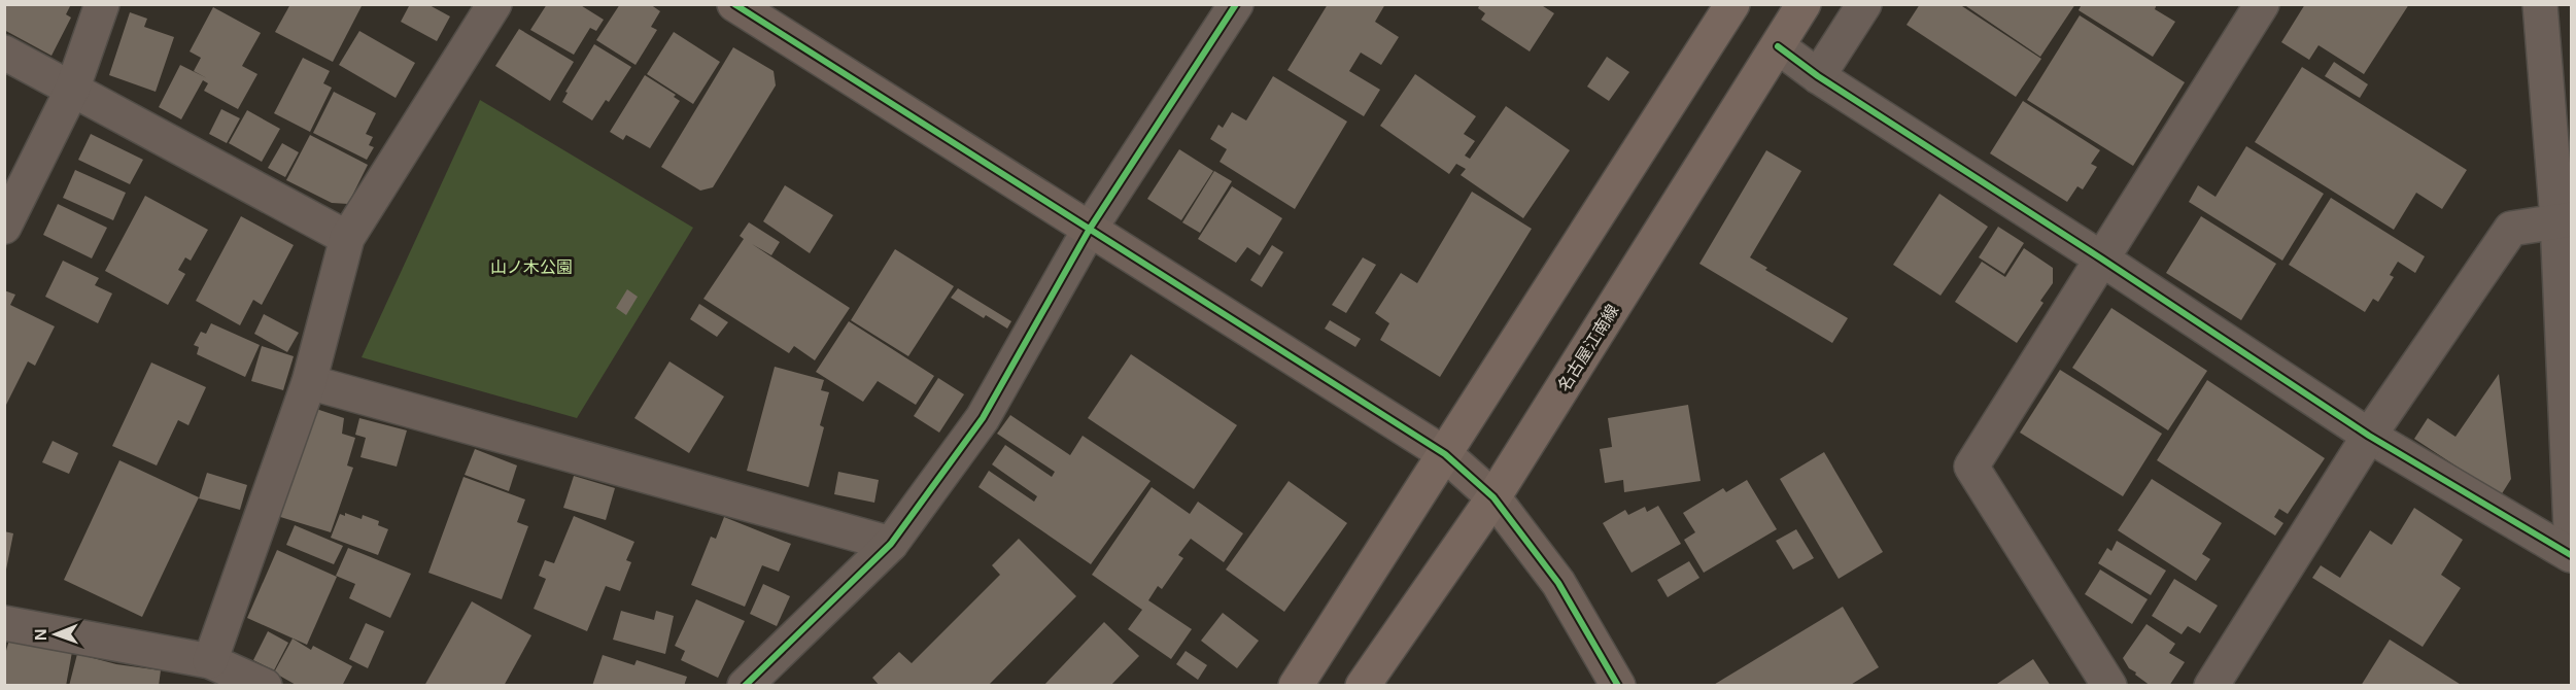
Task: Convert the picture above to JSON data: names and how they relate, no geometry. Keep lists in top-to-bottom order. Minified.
{"streets":{"main road":["名古屋江南線"]},"parks":["山ノ木公園"],"north":"left"}
